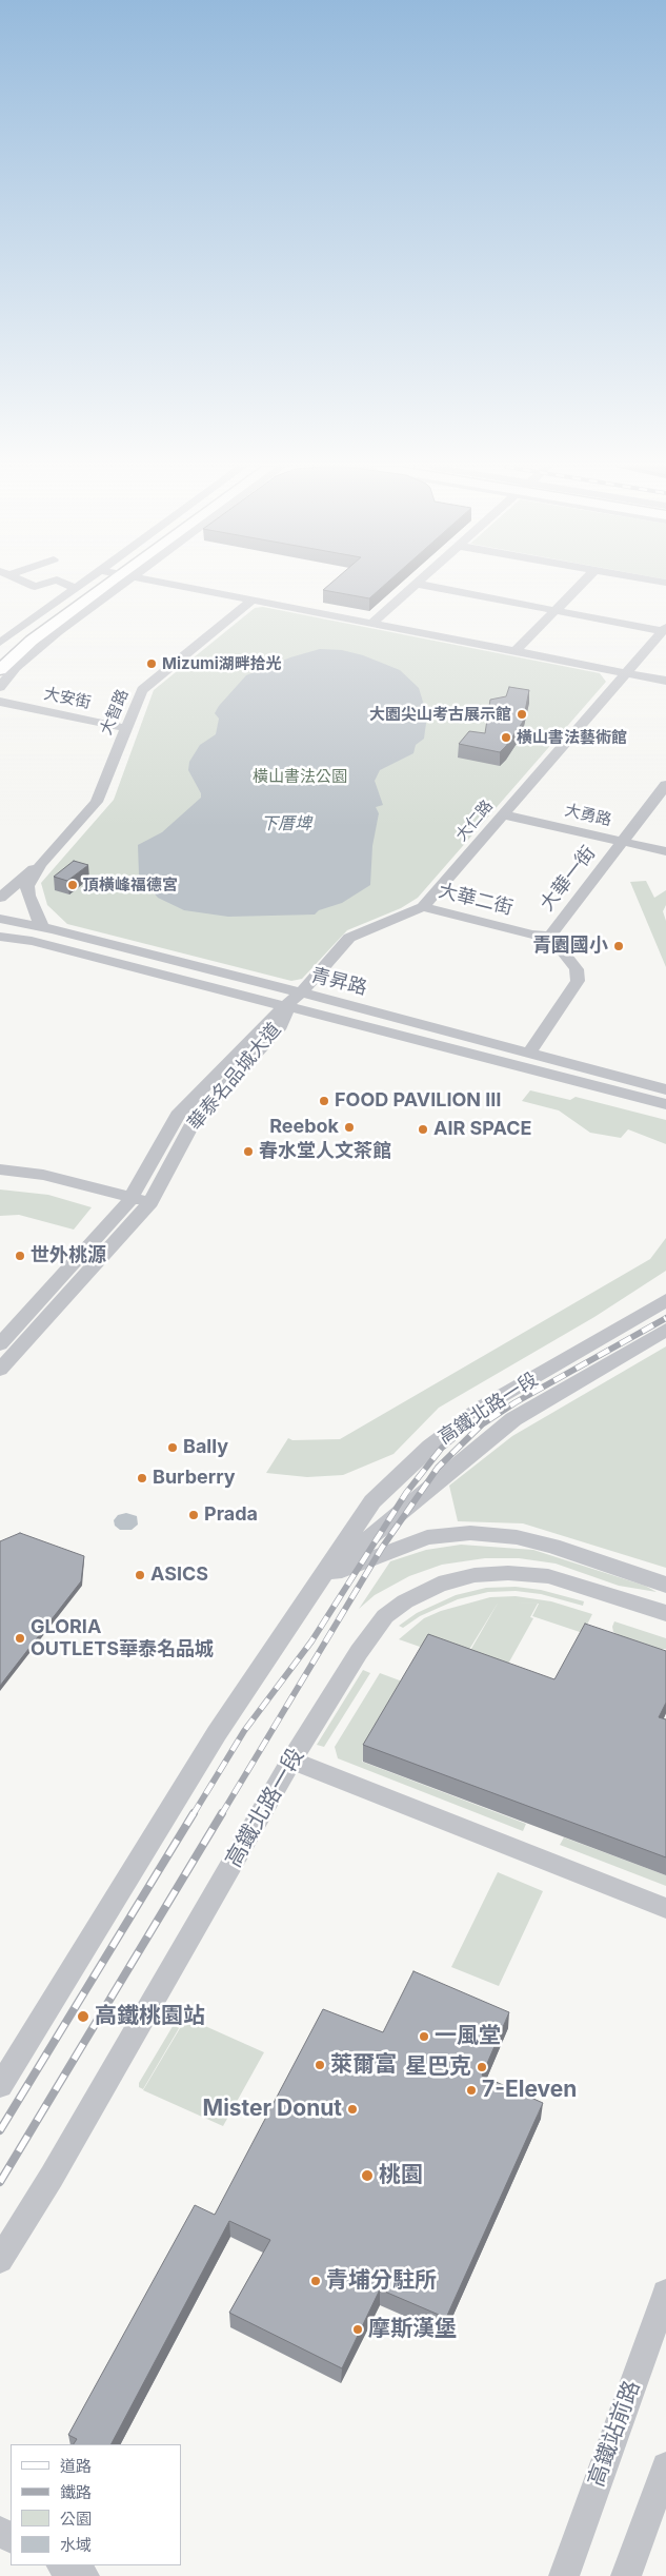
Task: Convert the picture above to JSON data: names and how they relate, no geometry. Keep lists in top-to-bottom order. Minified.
{"streets":{"street":["大安街","大智路","大勇路","大仁路","大華一街","大華二街","青昇路","華泰名品城大道","高鐵北路一段","高鐵站前路"]},"crossings":[["大安街","大智路"],["大智路","青昇路"],["大勇路","大仁路"],["大勇路","大華一街"],["大仁路","大華二街"],["大仁路","青昇路"],["大仁路","華泰名品城大道"],["大華一街","大華二街"],["大華一街","青昇路"],["青昇路","華泰名品城大道"]],"water":["下厝埤"],"parks":["橫山書法公園"],"places":["Mizumi湖畔拾光","大園尖山考古展示館","橫山書法藝術館","頂橫峰福德宮","青園國小","FOOD PAVILION Ⅲ","Reebok","AIR SPACE","春水堂人文茶館","世外桃源","Bally","Burberry","Prada","ASICS","GLORIA OUTLETS華泰名品城","高鐵桃園站","一風堂","萊爾富","星巴克","7-Eleven","Mister Donut","桃園","青埔分駐所","摩斯漢堡"],"legend":["道路","鐵路","公園","水域"]}
